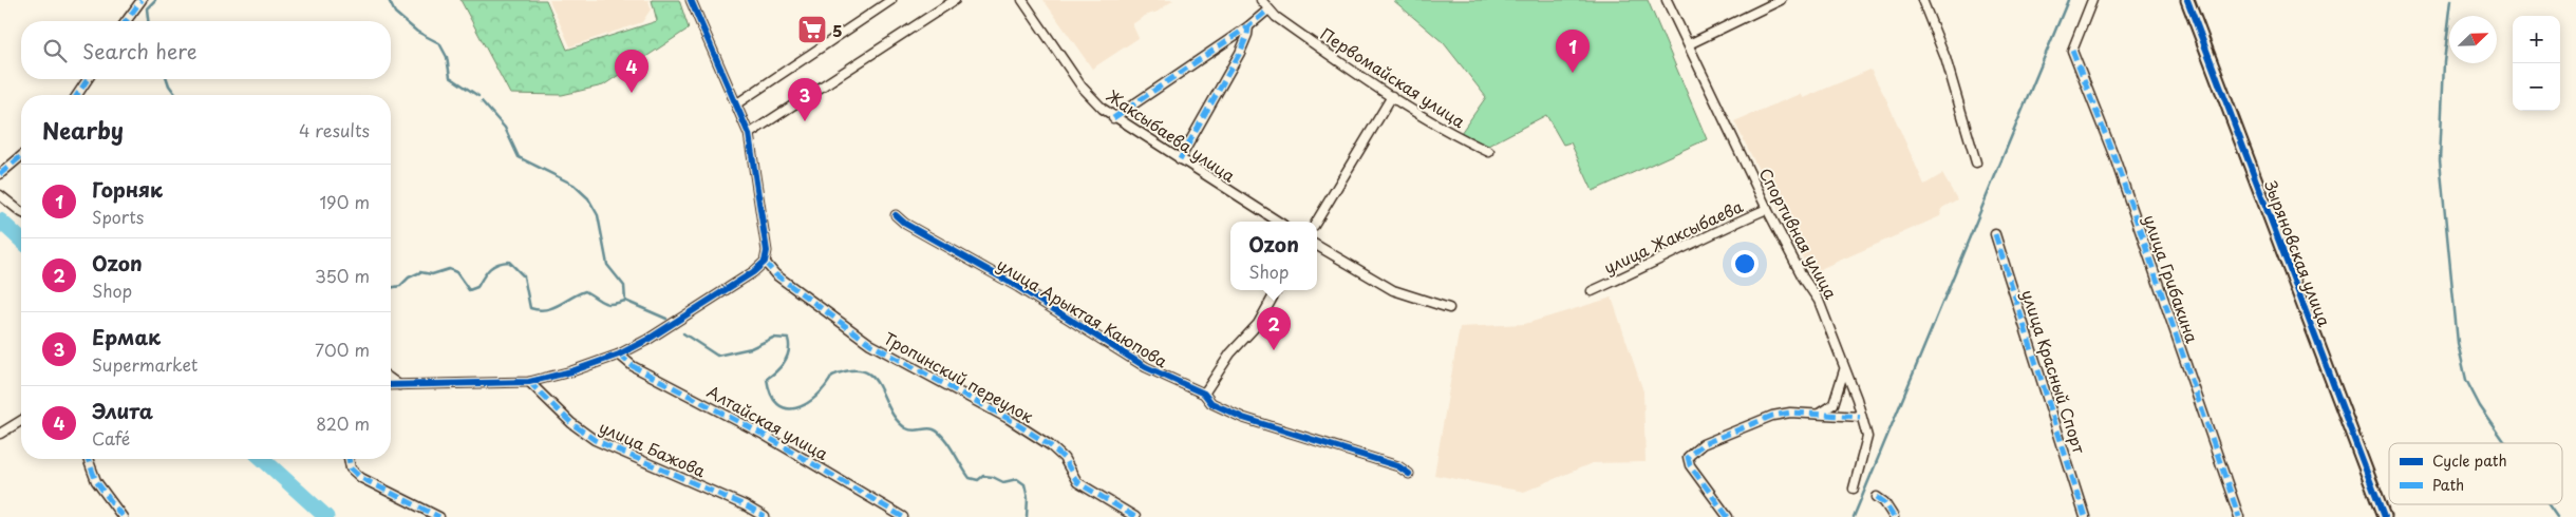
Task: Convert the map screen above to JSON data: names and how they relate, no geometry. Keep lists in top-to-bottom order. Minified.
{"streets":{"street":["Первомайская улица","Жаксыбаева улица","Спортивная улица","улица Жаксыбаева","Зыряновская улица","улица Грибакина","улица Арыктая Каюпова","улица Красный Спорт","Тропинский переулок","Алтайская улица","улица Бажова"]},"crossings":[["Спортивная улица","улица Жаксыбаева"]],"places":{"supermarket":["5"]},"legend":["Cycle path","Path"],"north":"top right","page":{"map_buttons":["+","−"],"search":"Search here","pins":["1","4","3","2"],"heading":["Nearby","4 results"],"list":[{"mark":"1","name":"Горняк","note":"Sports","value":"190 m"},{"mark":"2","name":"Ozon","note":"Shop","value":"350 m"},{"mark":"3","name":"Ермак","note":"Supermarket","value":"700 m"},{"mark":"4","name":"Элита","note":"Café","value":"820 m"}],"popup":["Ozon","Shop"]}}
